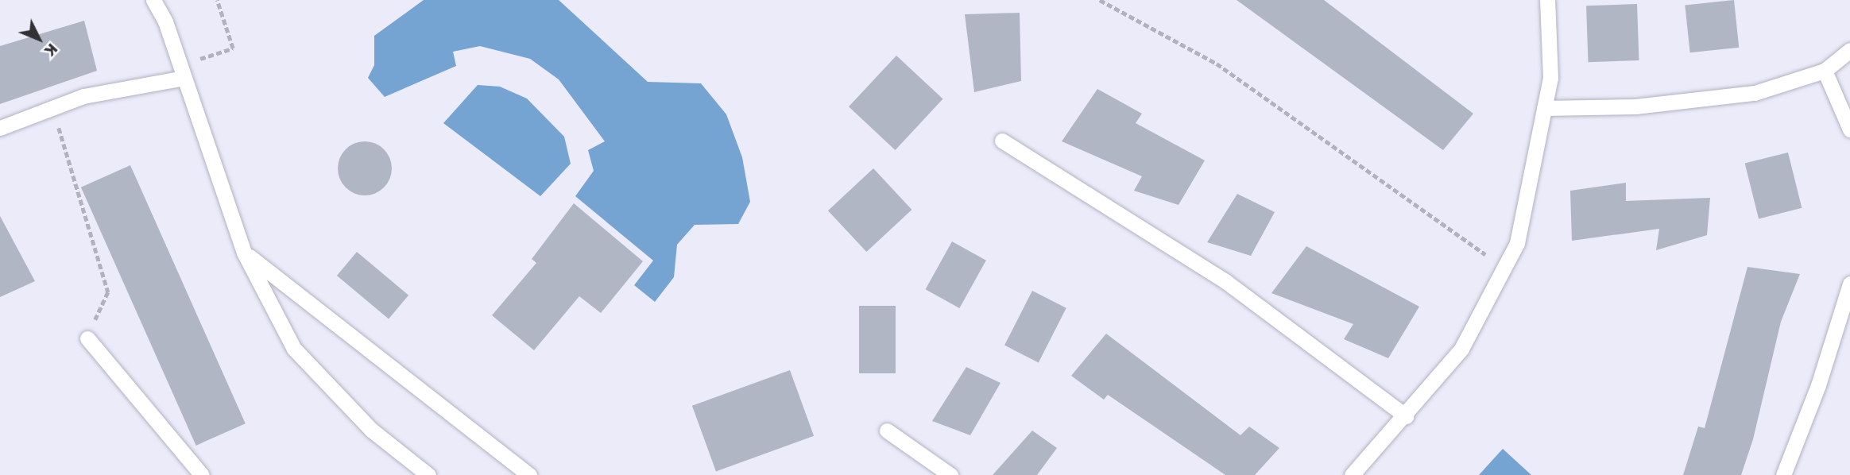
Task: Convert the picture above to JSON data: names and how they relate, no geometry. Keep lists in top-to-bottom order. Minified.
{"north":"bottom right"}
